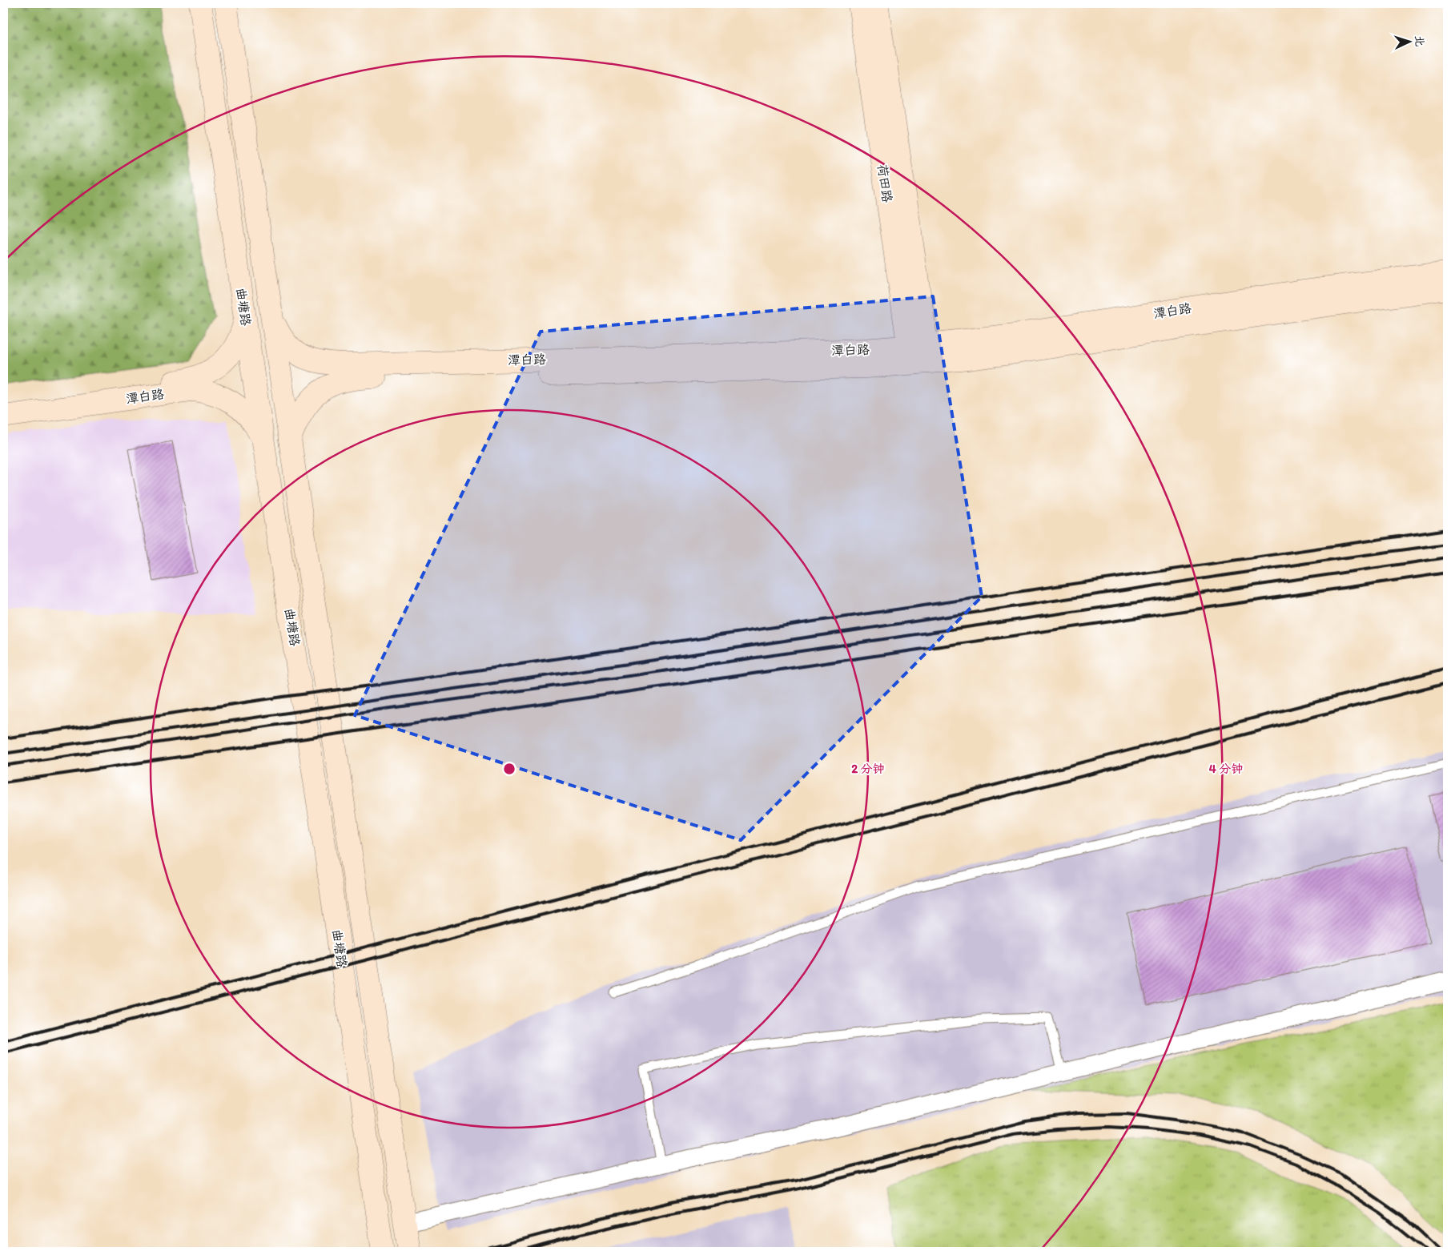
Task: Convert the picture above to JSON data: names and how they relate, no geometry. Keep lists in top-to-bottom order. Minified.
{"streets":{"street":["荷田路","曲塘路","潭白路"]},"crossings":[["荷田路","潭白路"],["曲塘路","潭白路"]],"north":"right","rings":["2 分钟","4 分钟"]}
